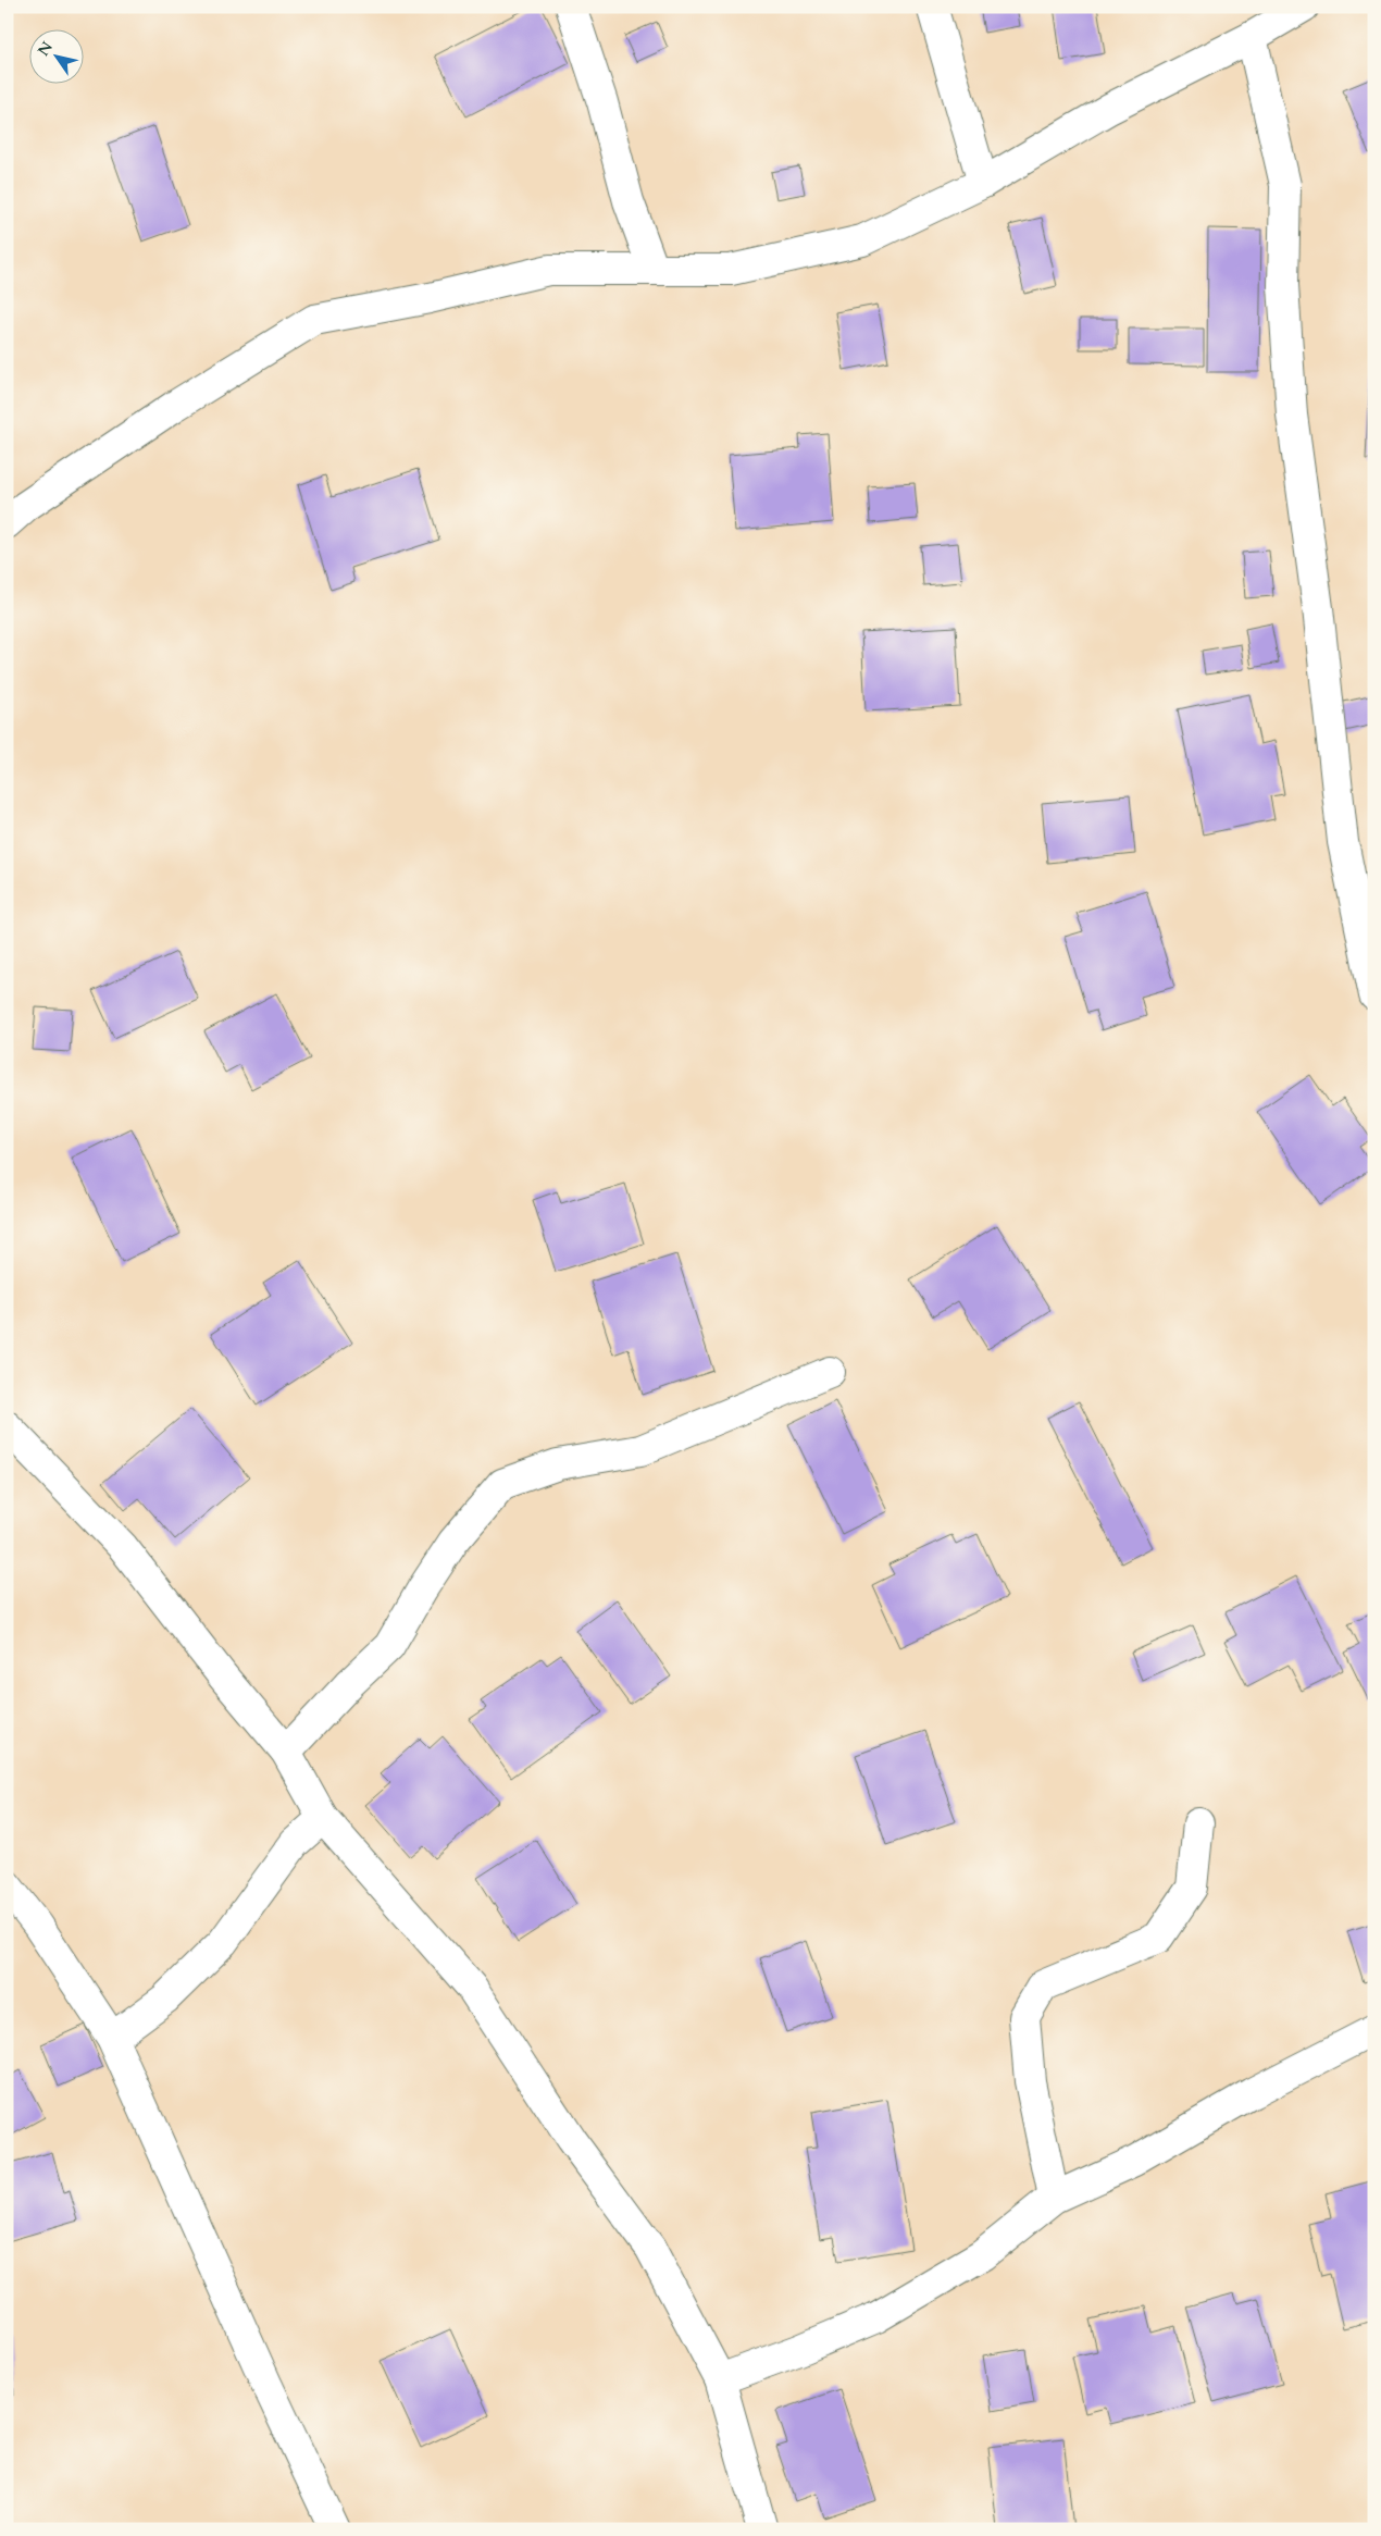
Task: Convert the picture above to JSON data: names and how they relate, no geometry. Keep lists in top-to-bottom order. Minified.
{"north":"top left"}
